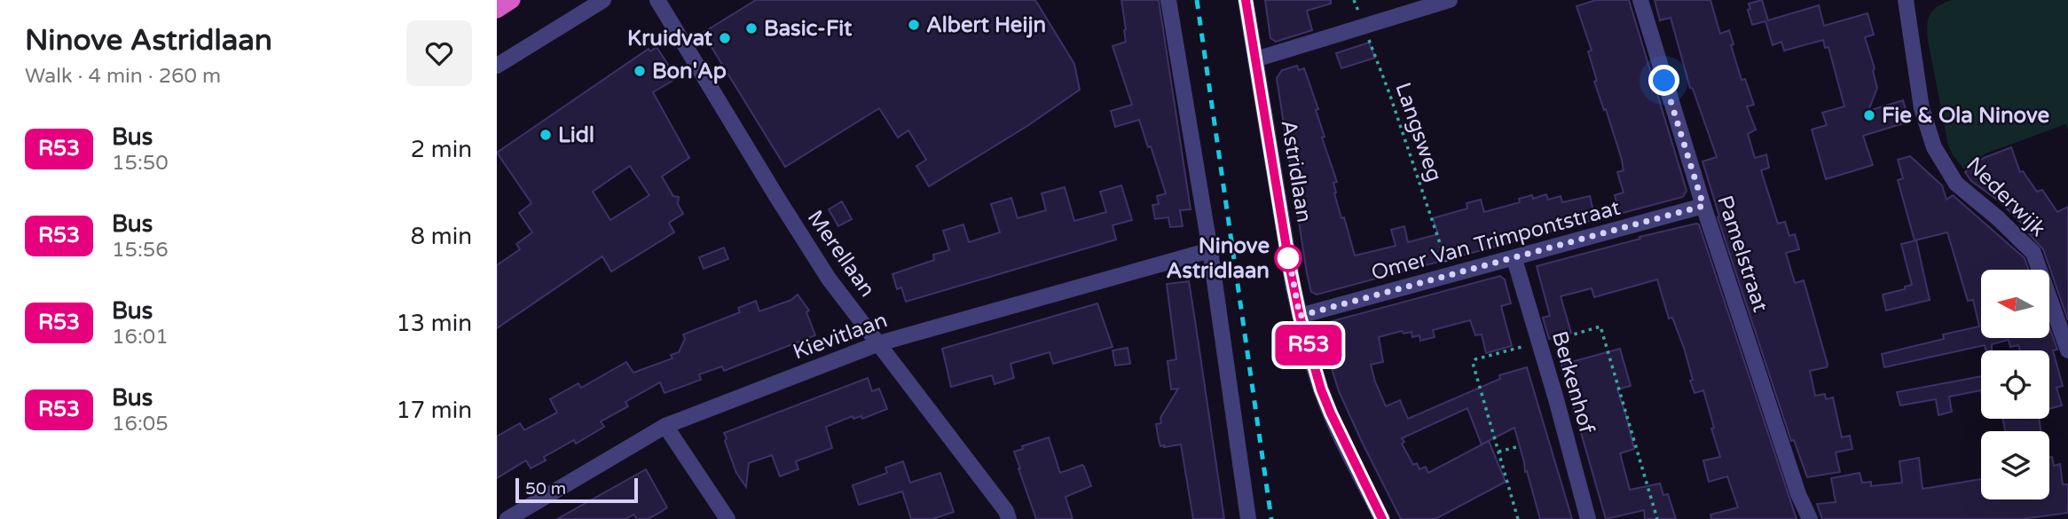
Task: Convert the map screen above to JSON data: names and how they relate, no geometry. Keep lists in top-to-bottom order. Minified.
{"streets":{"street":["Astridlaan","Nederwijk","Omer Van Trimpontstraat","Merellaan","Pamelstraat","Kievitlaan","Berkenhof"],"path":["Langsweg"]},"crossings":[["Langsweg","Omer Van Trimpontstraat"],["Astridlaan","Omer Van Trimpontstraat"],["Omer Van Trimpontstraat","Pamelstraat"],["Omer Van Trimpontstraat","Berkenhof"],["Merellaan","Kievitlaan"]],"places":["Albert Heijn","Basic-Fit","Kruidvat","Bon'Ap","Fie & Ola Ninove","Lidl","Ninove Astridlaan"],"lines":["bus line R53"],"scale_bar":"50 m","north":"left","page":{"heading":["Ninove Astridlaan","Walk · 4 min · 260 m"],"on_map":"R53","list":[{"mark":"R53","name":"Bus","note":"15:50","value":"2 min"},{"mark":"R53","name":"Bus","note":"15:56","value":"8 min"},{"mark":"R53","name":"Bus","note":"16:01","value":"13 min"},{"mark":"R53","name":"Bus","note":"16:05","value":"17 min"}],"scale":"50 m"}}
